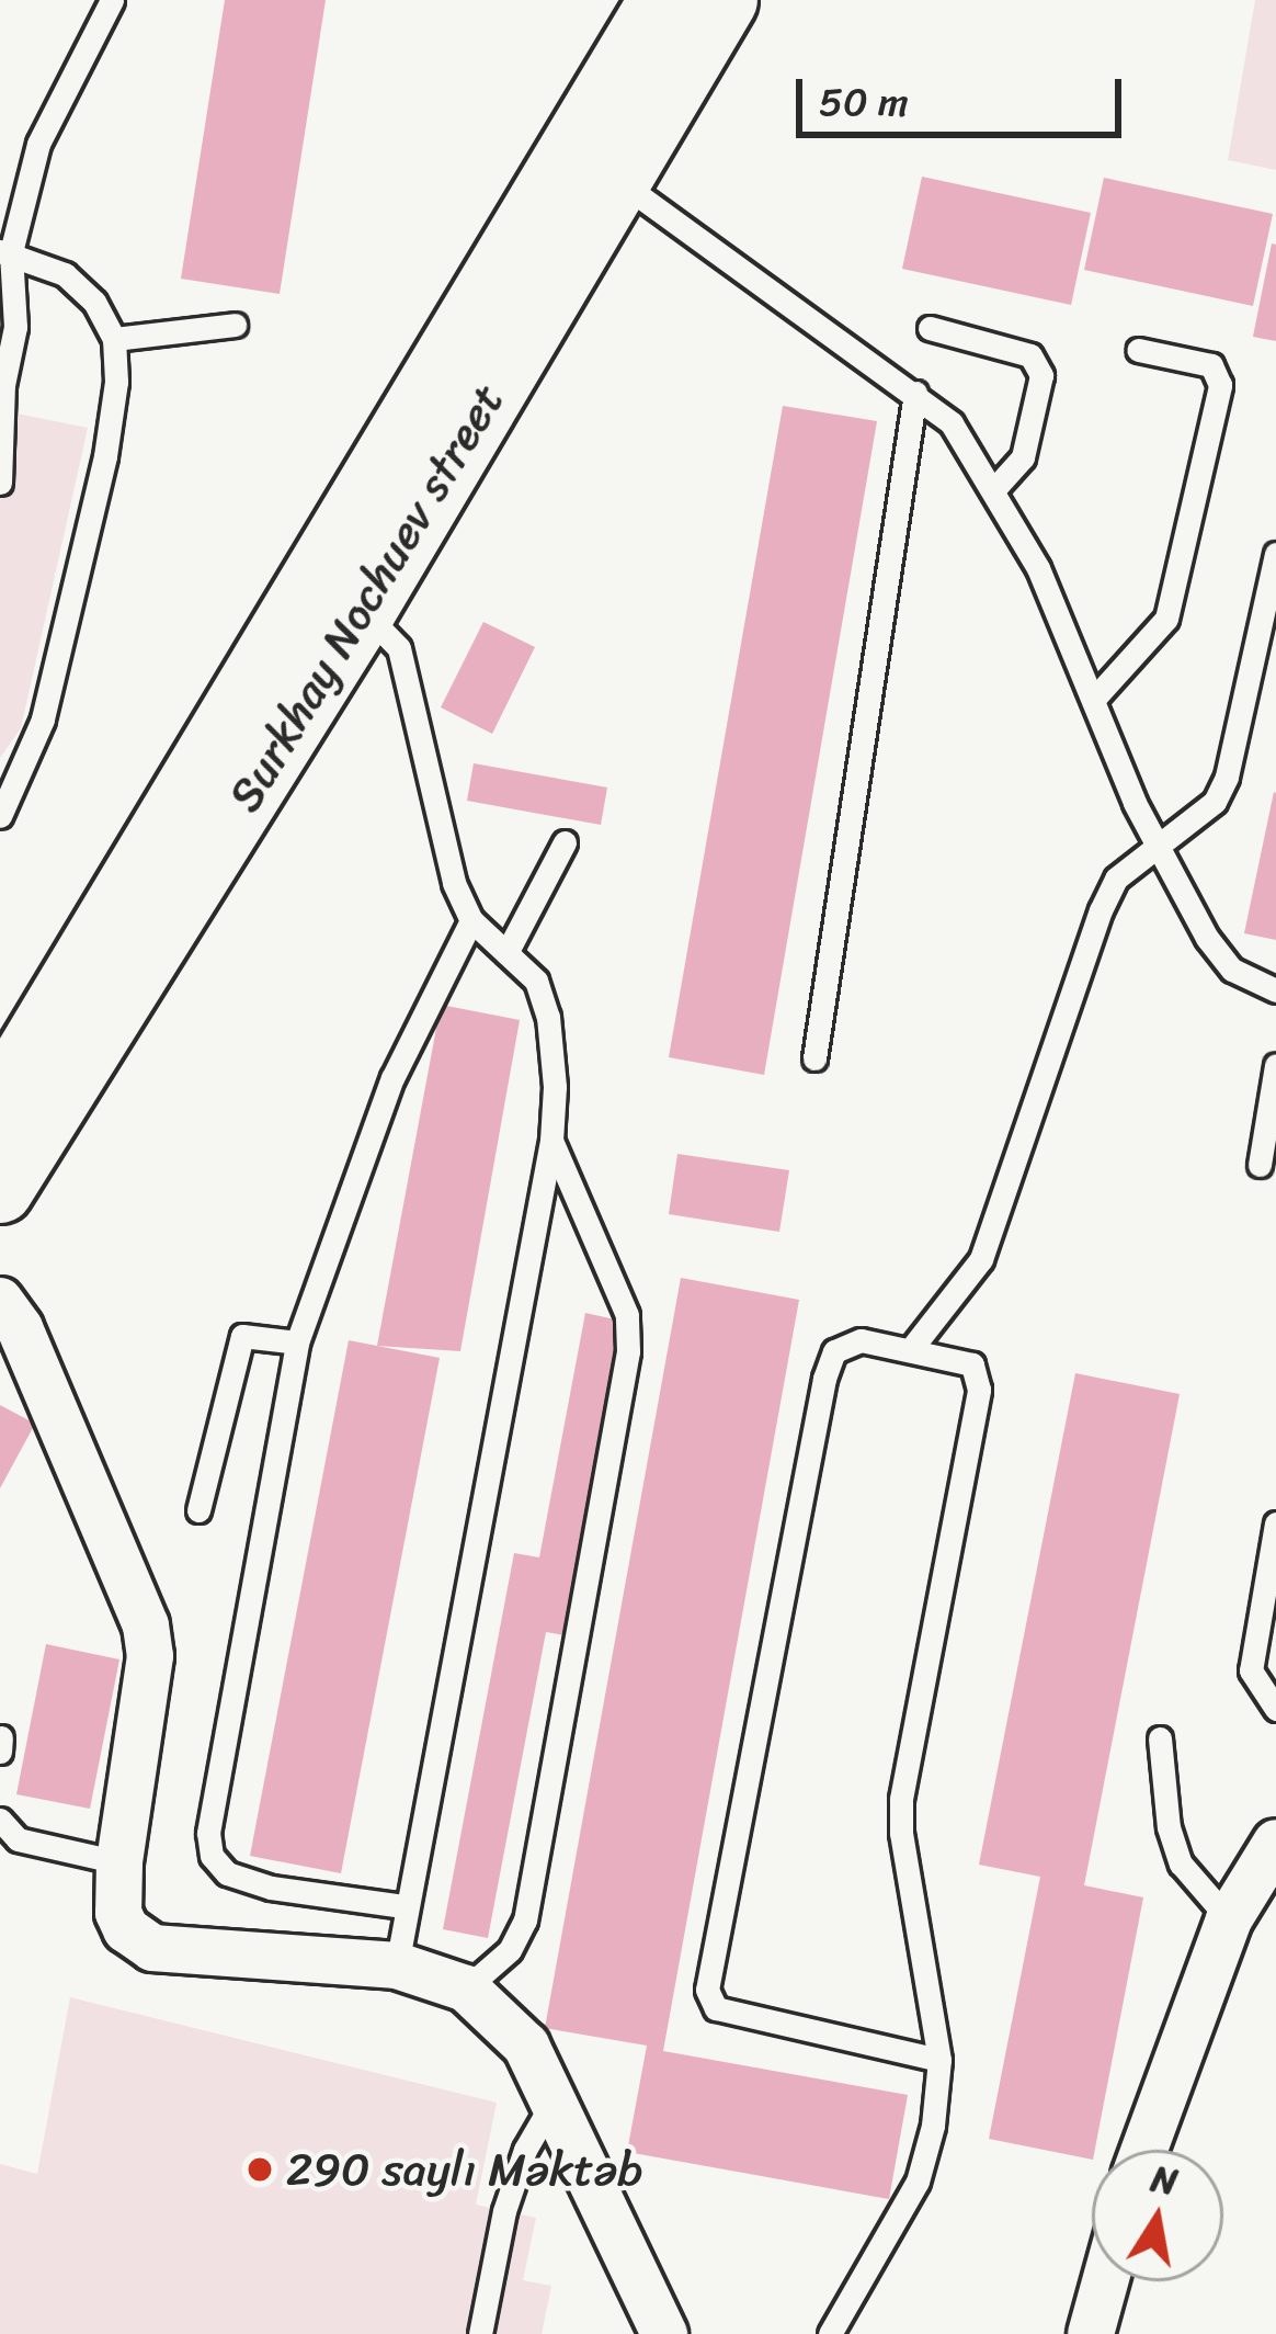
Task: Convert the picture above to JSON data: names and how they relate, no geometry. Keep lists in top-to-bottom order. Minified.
{"streets":{"street":["Surkhay Nochuev street"]},"places":["290 saylı Məktəb"],"scale_bar":"50 m","north":"top"}
